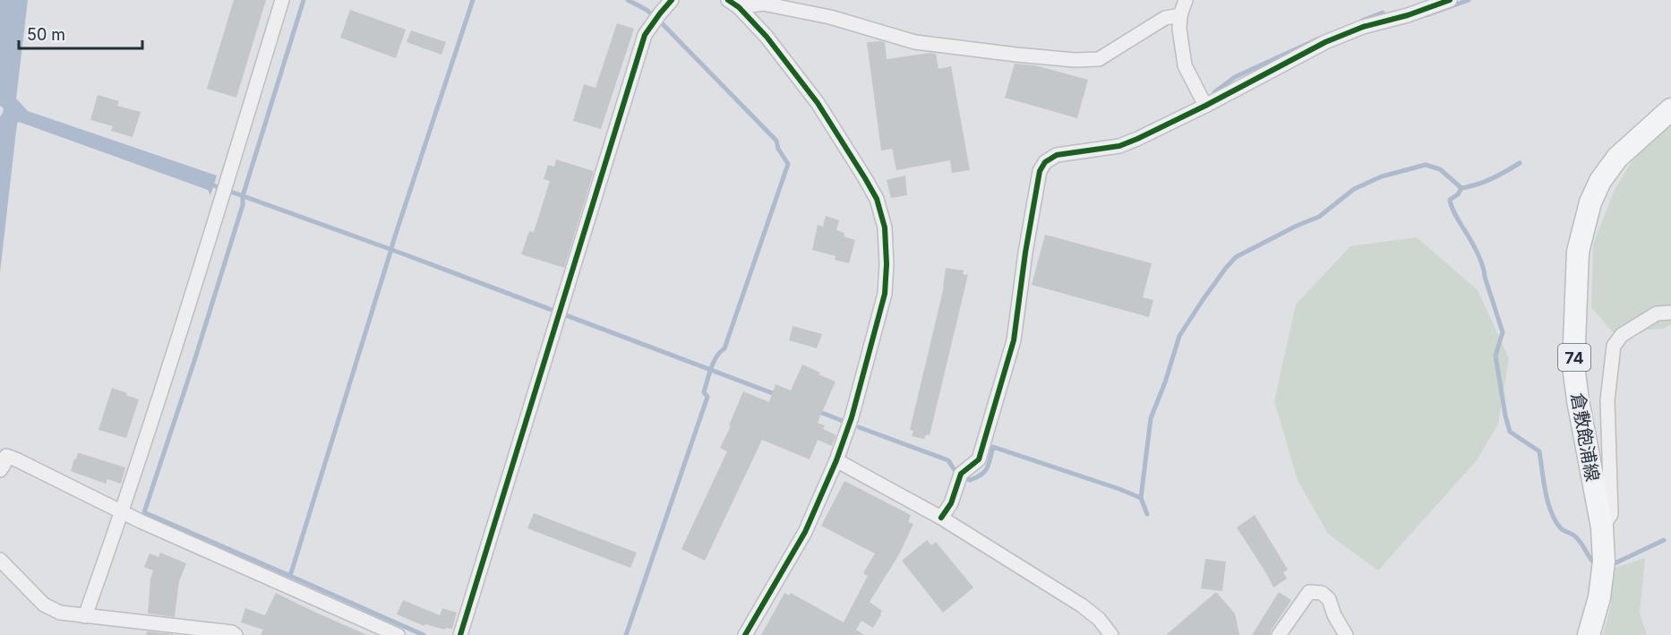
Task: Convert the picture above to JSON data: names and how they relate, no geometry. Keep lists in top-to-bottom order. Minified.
{"streets":{"main road":["74","倉敷飽浦線"]},"scale_bar":"50 m"}
